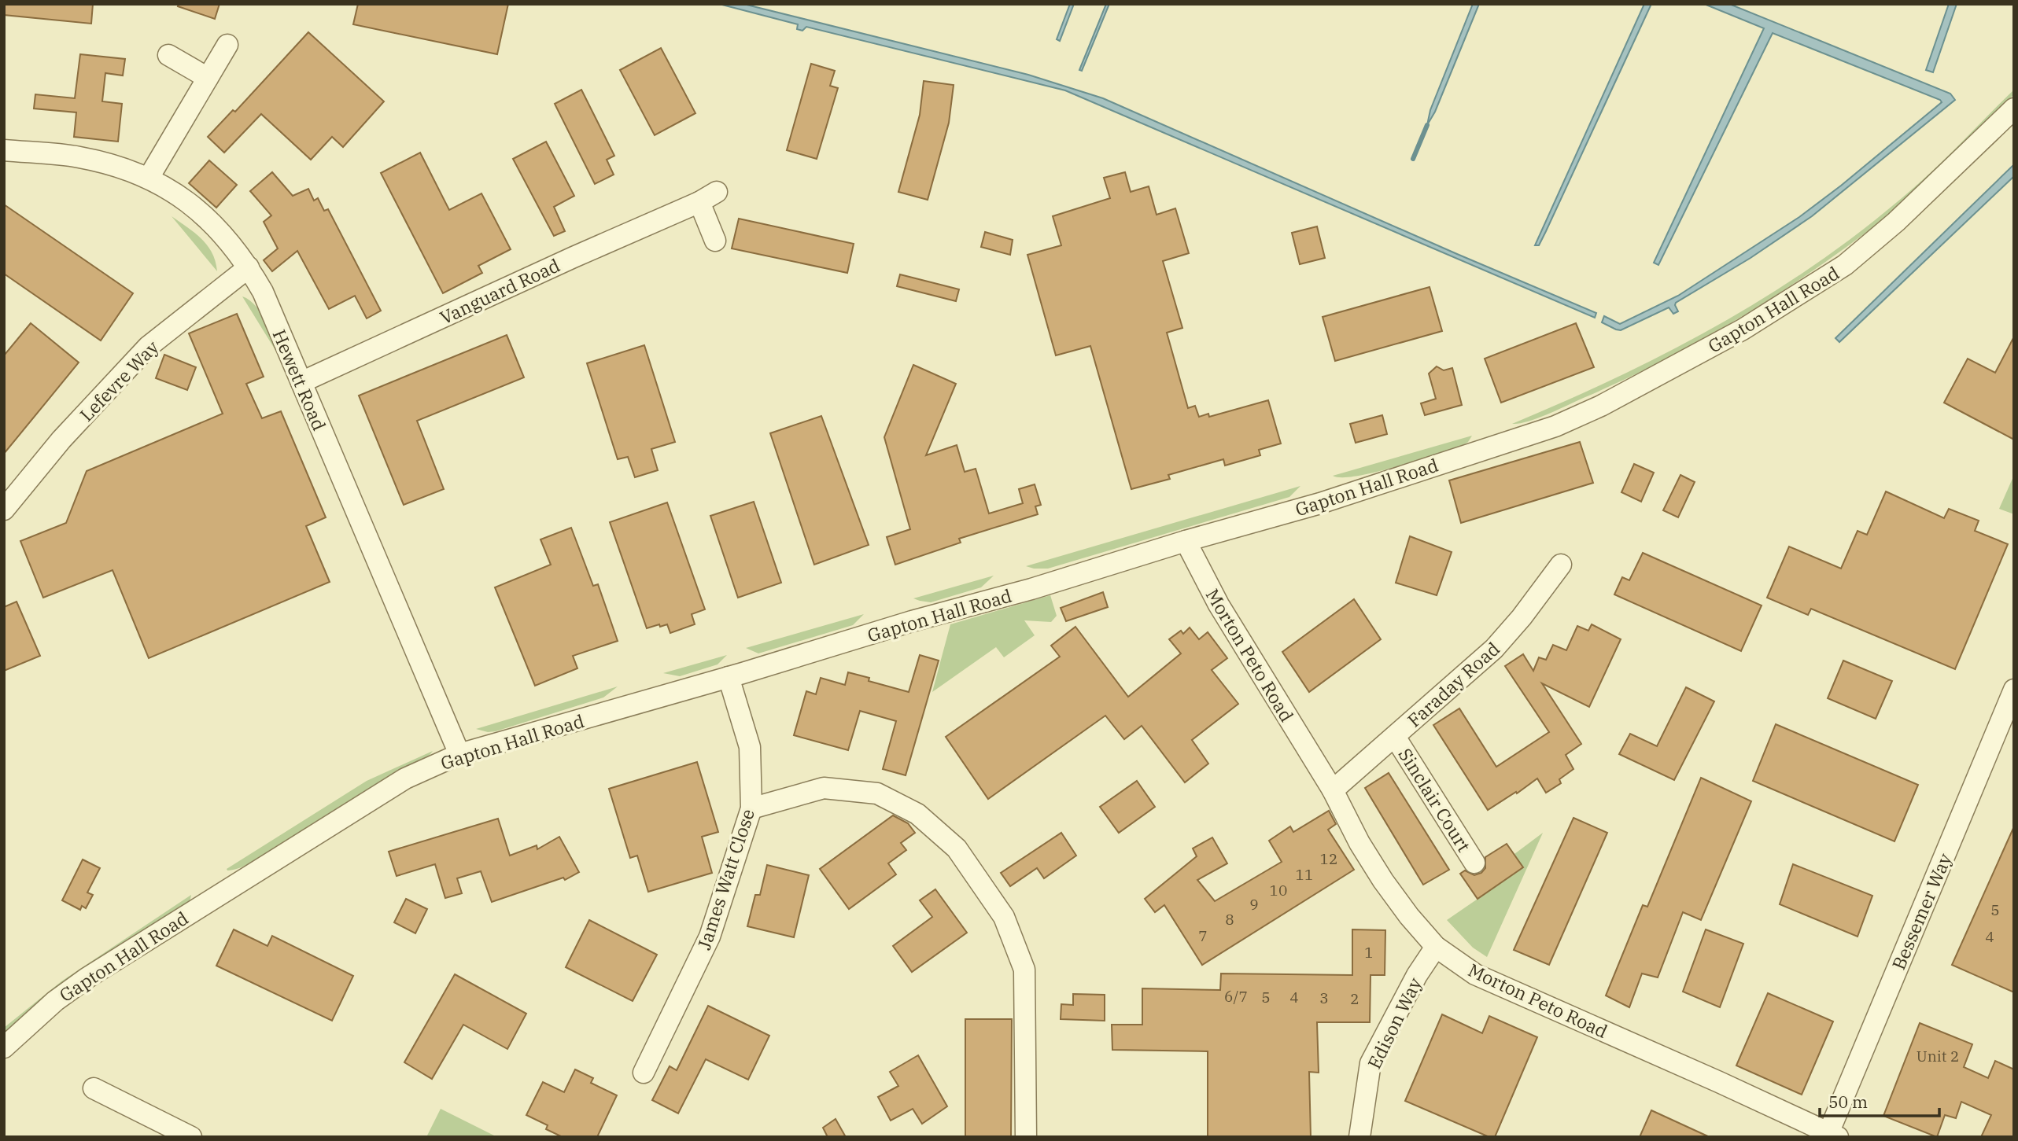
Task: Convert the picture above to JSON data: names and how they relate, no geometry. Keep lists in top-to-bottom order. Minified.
{"streets":{"street":["Vanguard Road","Gapton Hall Road","Hewett Road","Lefevre Way","Morton Peto Road","Faraday Road","Sinclair Court","James Watt Close","Bessemer Way","Edison Way"]},"crossings":[["Vanguard Road","Hewett Road"],["Gapton Hall Road","Hewett Road"],["Gapton Hall Road","Morton Peto Road"],["Gapton Hall Road","James Watt Close"],["Hewett Road","Lefevre Way"],["Morton Peto Road","Faraday Road"],["Morton Peto Road","Bessemer Way"],["Morton Peto Road","Edison Way"],["Faraday Road","Sinclair Court"]],"house_numbers":["12","11","10","9","5","8","7","4","1","6/7","5","4","3","2","Unit 2"],"scale_bar":"50 m"}
